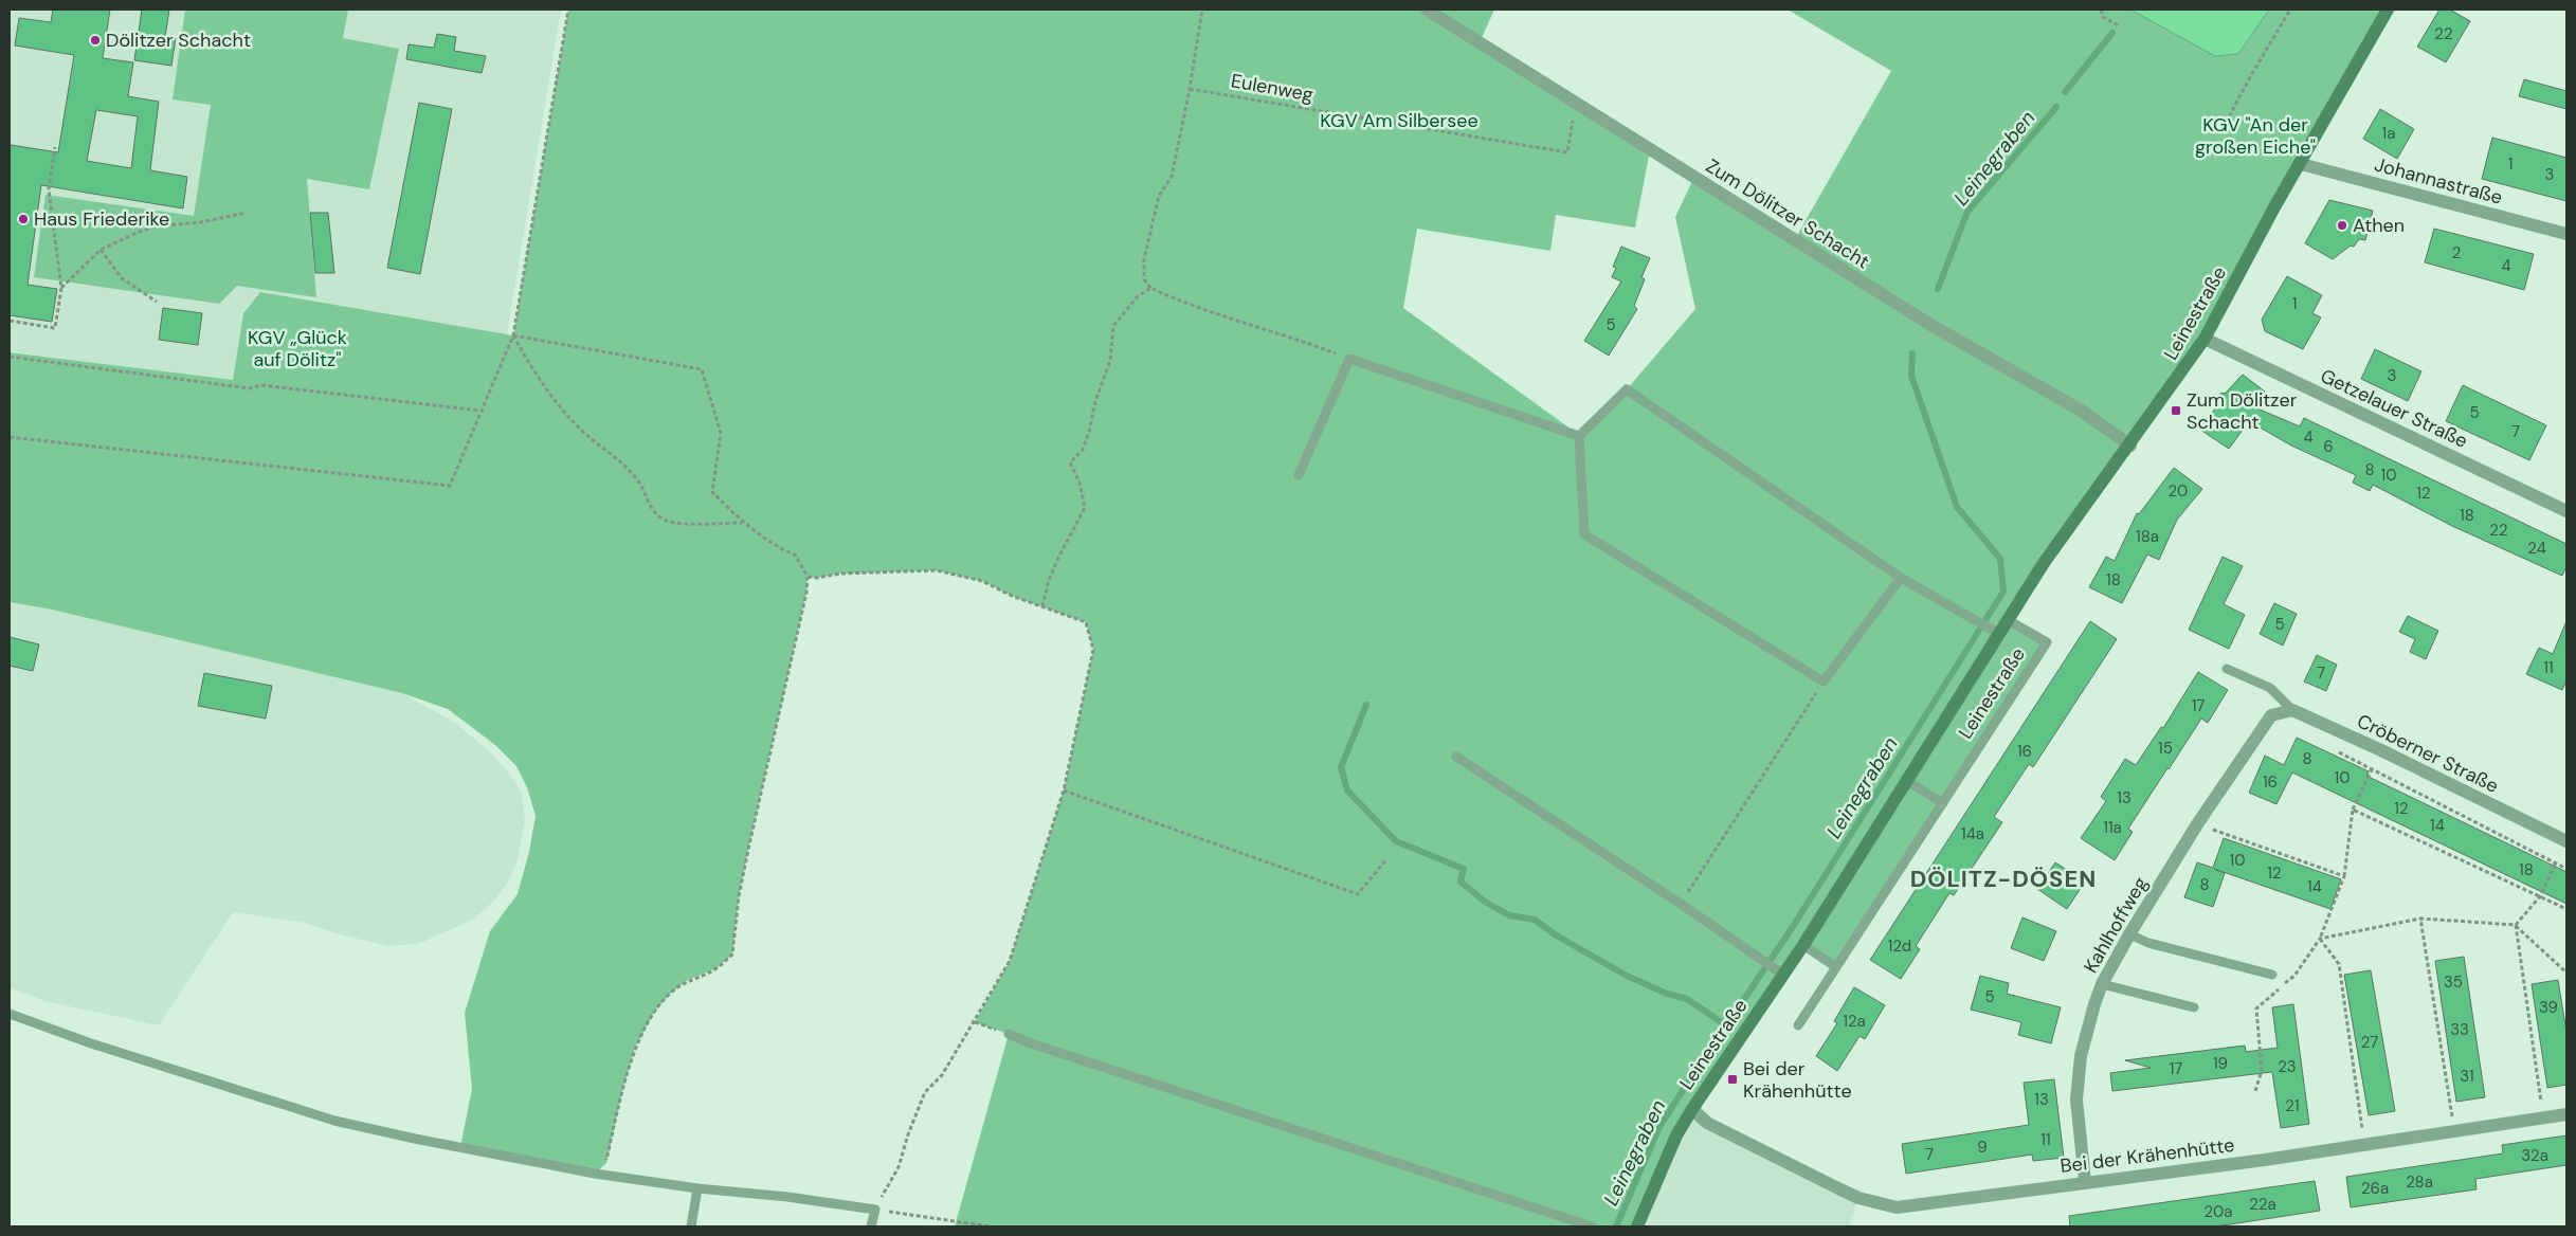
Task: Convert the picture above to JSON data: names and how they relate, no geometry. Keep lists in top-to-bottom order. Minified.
{"streets":{"main road":["Leinestraße"],"street":["Johannastraße","Zum Dölitzer Schacht","Getzelauer Straße","Cröberner Straße","Kahlhoffweg","Bei der Krähenhütte"],"path":["Eulenweg"]},"crossings":[["Eulenweg","Zum Dölitzer Schacht"],["Johannastraße","Leinestraße"],["Zum Dölitzer Schacht","Leinestraße"],["Leinestraße","Getzelauer Straße"],["Leinestraße","Bei der Krähenhütte"],["Cröberner Straße","Kahlhoffweg"],["Kahlhoffweg","Bei der Krähenhütte"]],"districts":["DÖLITZ-DÖSEN"],"water":["Leinegraben"],"parks":["KGV Am Silbersee","KGV \"An der großen Eiche\"","KGV „Glück auf Dölitz\""],"places":{"other":["Dölitzer Schacht","Haus Friederike","Athen"],"transit":["Zum Dölitzer Schacht","Bei der Krähenhütte"]},"house_numbers":["22","1a","1","3","2","4","1","5","3","5","7","4","6","8","10","20","12","18","22","18a","24","18","5","11","7","17","15","16","8","10","16","13","12","14","11a","14a","10","18","12","8","14","12d","35","5","39","12a","33","27","19","23","17","31","13","21","11","9","7","32a","28a","26a","22a","20a"]}
